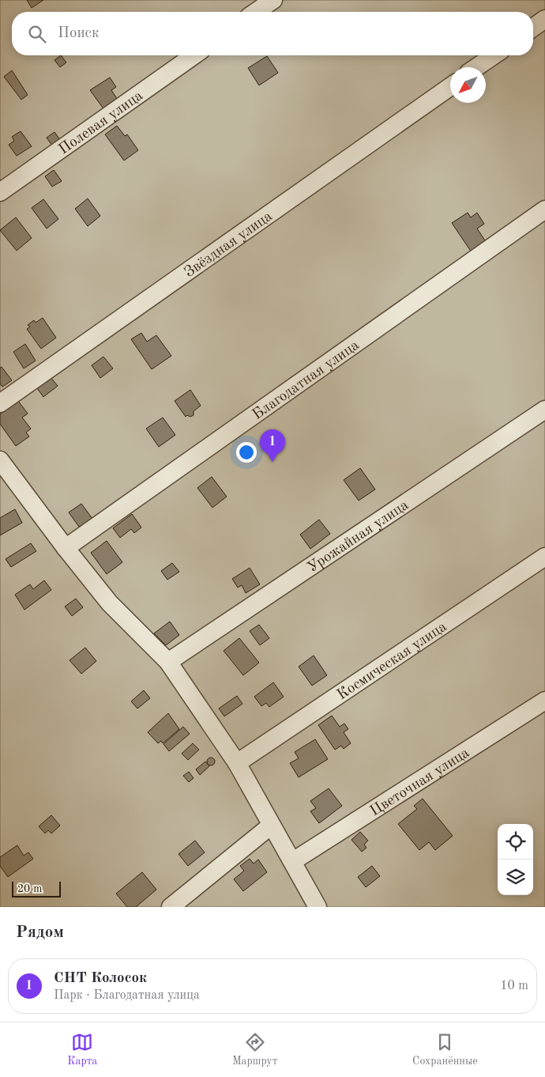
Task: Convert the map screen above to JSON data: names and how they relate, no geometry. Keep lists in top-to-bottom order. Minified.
{"streets":{"street":["Полевая улица","Звёздная улица","Благодатная улица","Урожайная улица","Космическая улица","Цветочная улица"]},"scale_bar":"20 m","north":"bottom left","page":{"search":"Поиск","pins":"1","scale":"20 m","heading":"Рядом","list":[{"mark":"1","name":"СНТ Колосок","note":"Парк · Благодатная улица","value":"10 m"}],"nav":["Карта","Маршрут","Сохранённые"]}}
